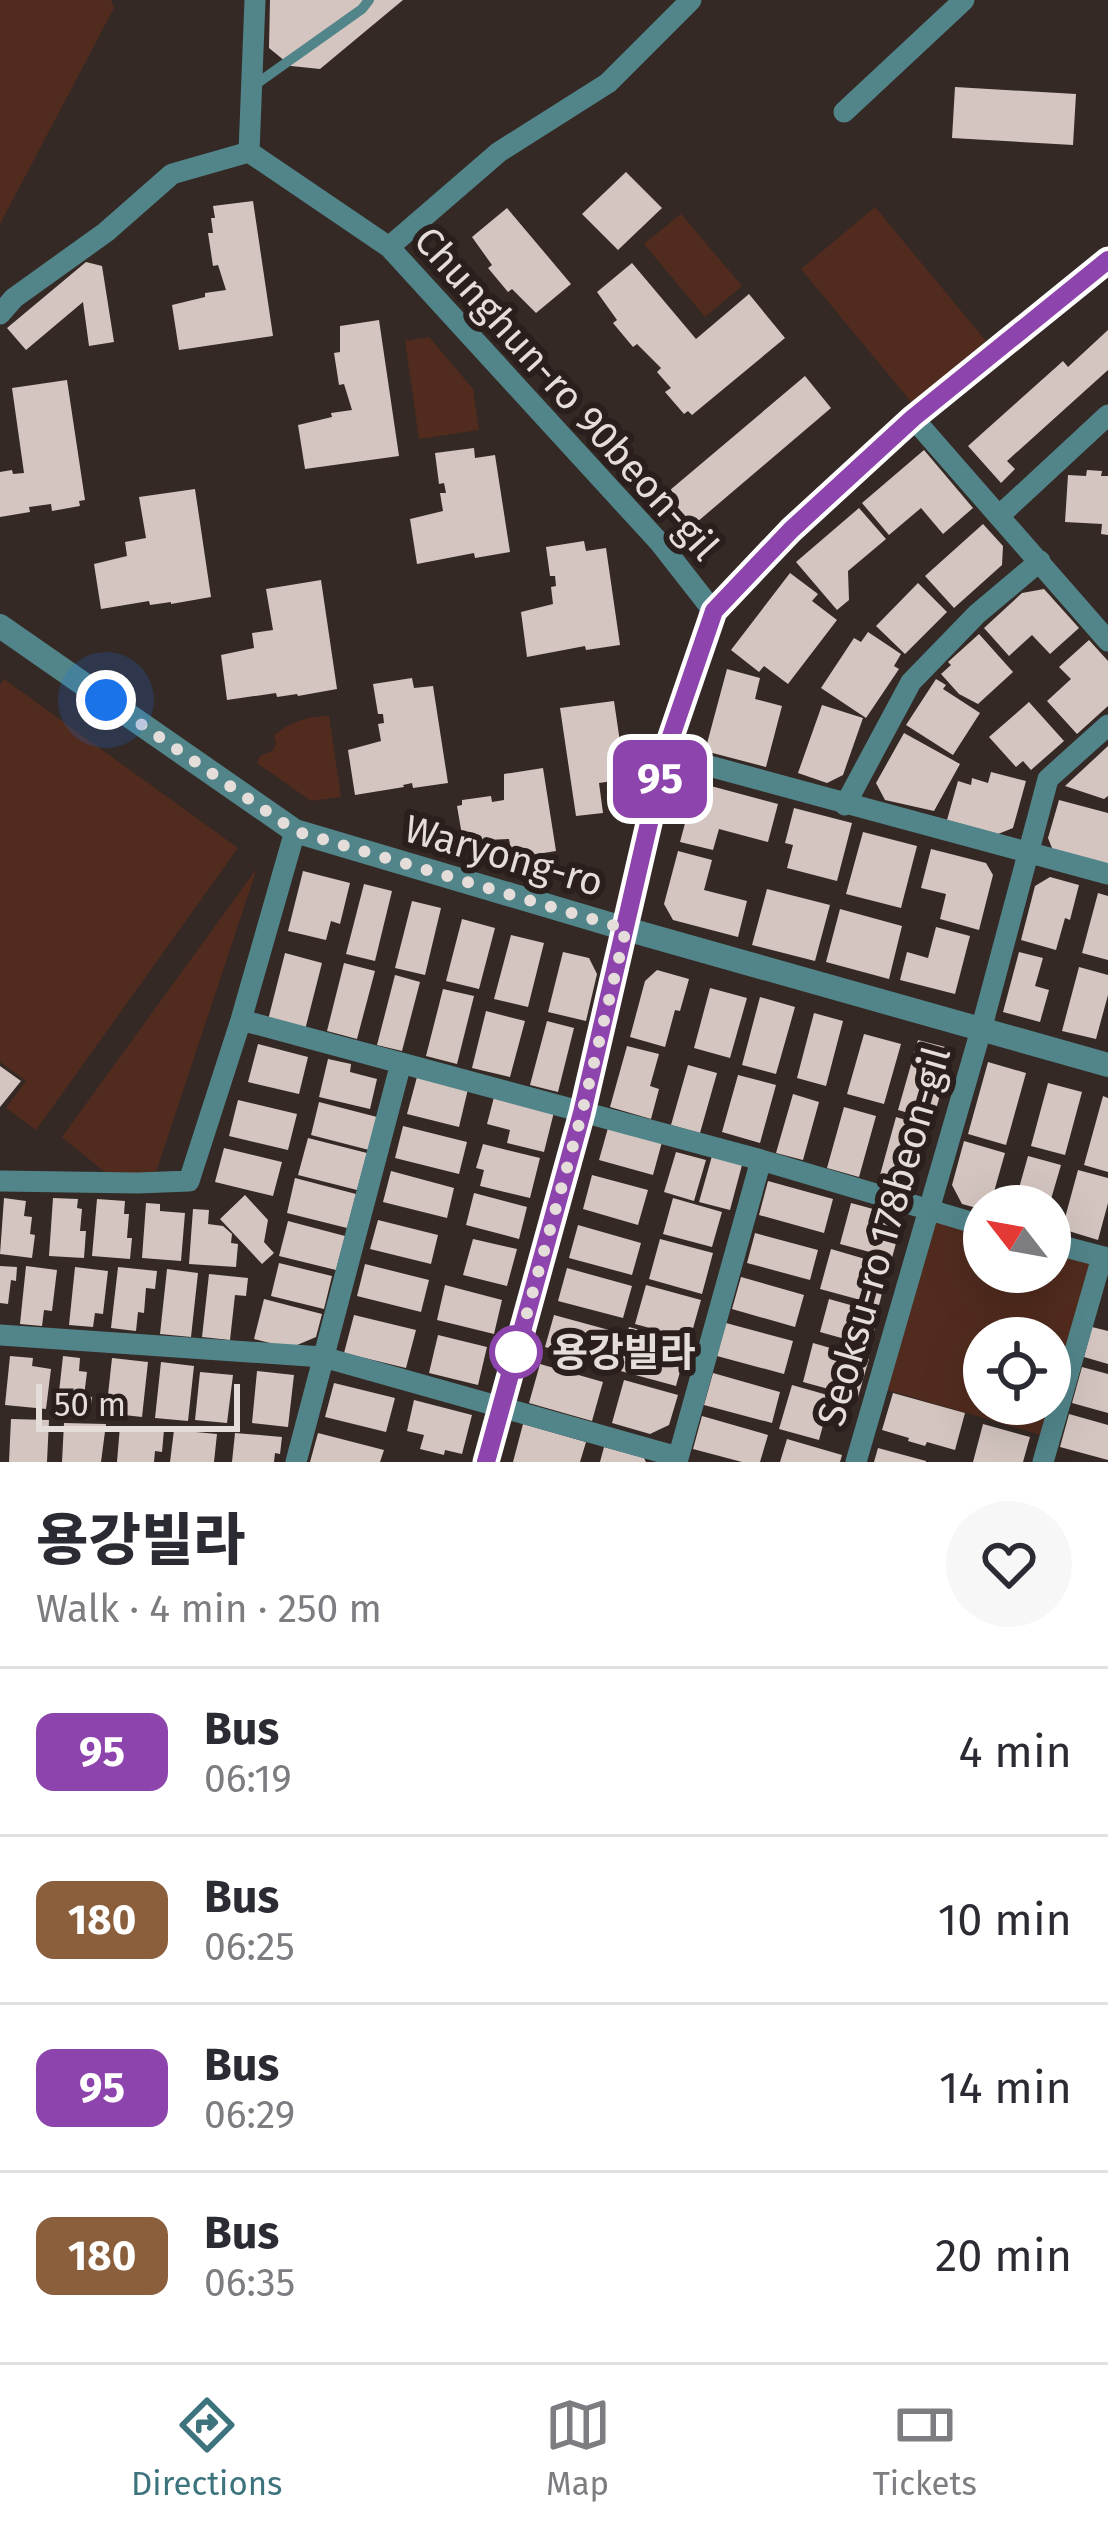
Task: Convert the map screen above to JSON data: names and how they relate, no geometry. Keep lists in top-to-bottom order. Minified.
{"streets":{"street":["Chunghun-ro 90beon-gil","Waryong-ro","Seoksu-ro 178beon-gil"]},"crossings":[["Waryong-ro","Seoksu-ro 178beon-gil"]],"places":["용강빌라"],"lines":["bus line 95"],"scale_bar":"50 m","north":"top left","page":{"on_map":"95","scale":"50 m","heading":["용강빌라","Walk · 4 min · 250 m"],"list":[{"mark":"95","name":"Bus","note":"06:19","value":"4 min"},{"mark":"180","name":"Bus","note":"06:25","value":"10 min"},{"mark":"95","name":"Bus","note":"06:29","value":"14 min"},{"mark":"180","name":"Bus","note":"06:35","value":"20 min"}],"tabs":["Directions","Map","Tickets"]}}
